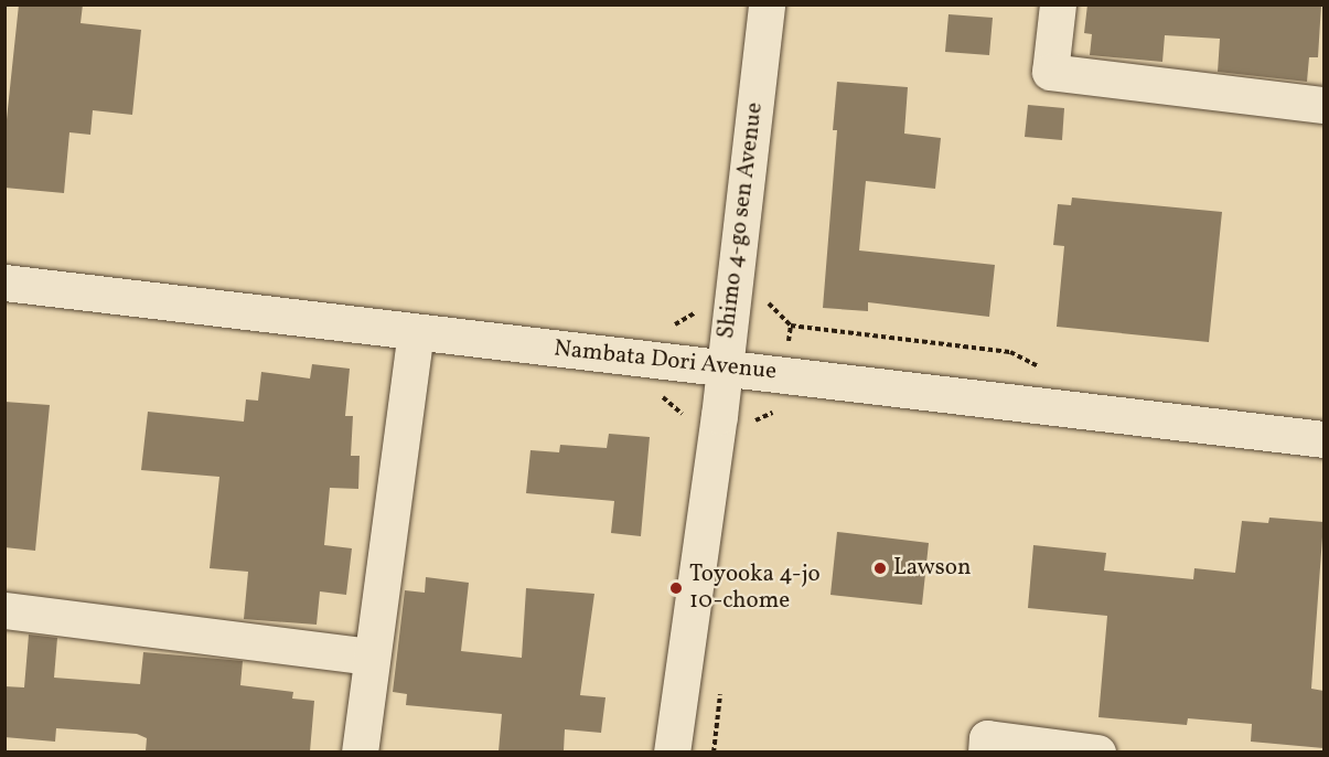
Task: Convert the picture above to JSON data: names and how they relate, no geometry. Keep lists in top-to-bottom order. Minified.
{"streets":{"street":["Shimo 4-go sen Avenue","Nambata Dori Avenue"]},"crossings":[["Shimo 4-go sen Avenue","Nambata Dori Avenue"]],"places":["Lawson","Toyooka 4-jo 10-chome"]}
